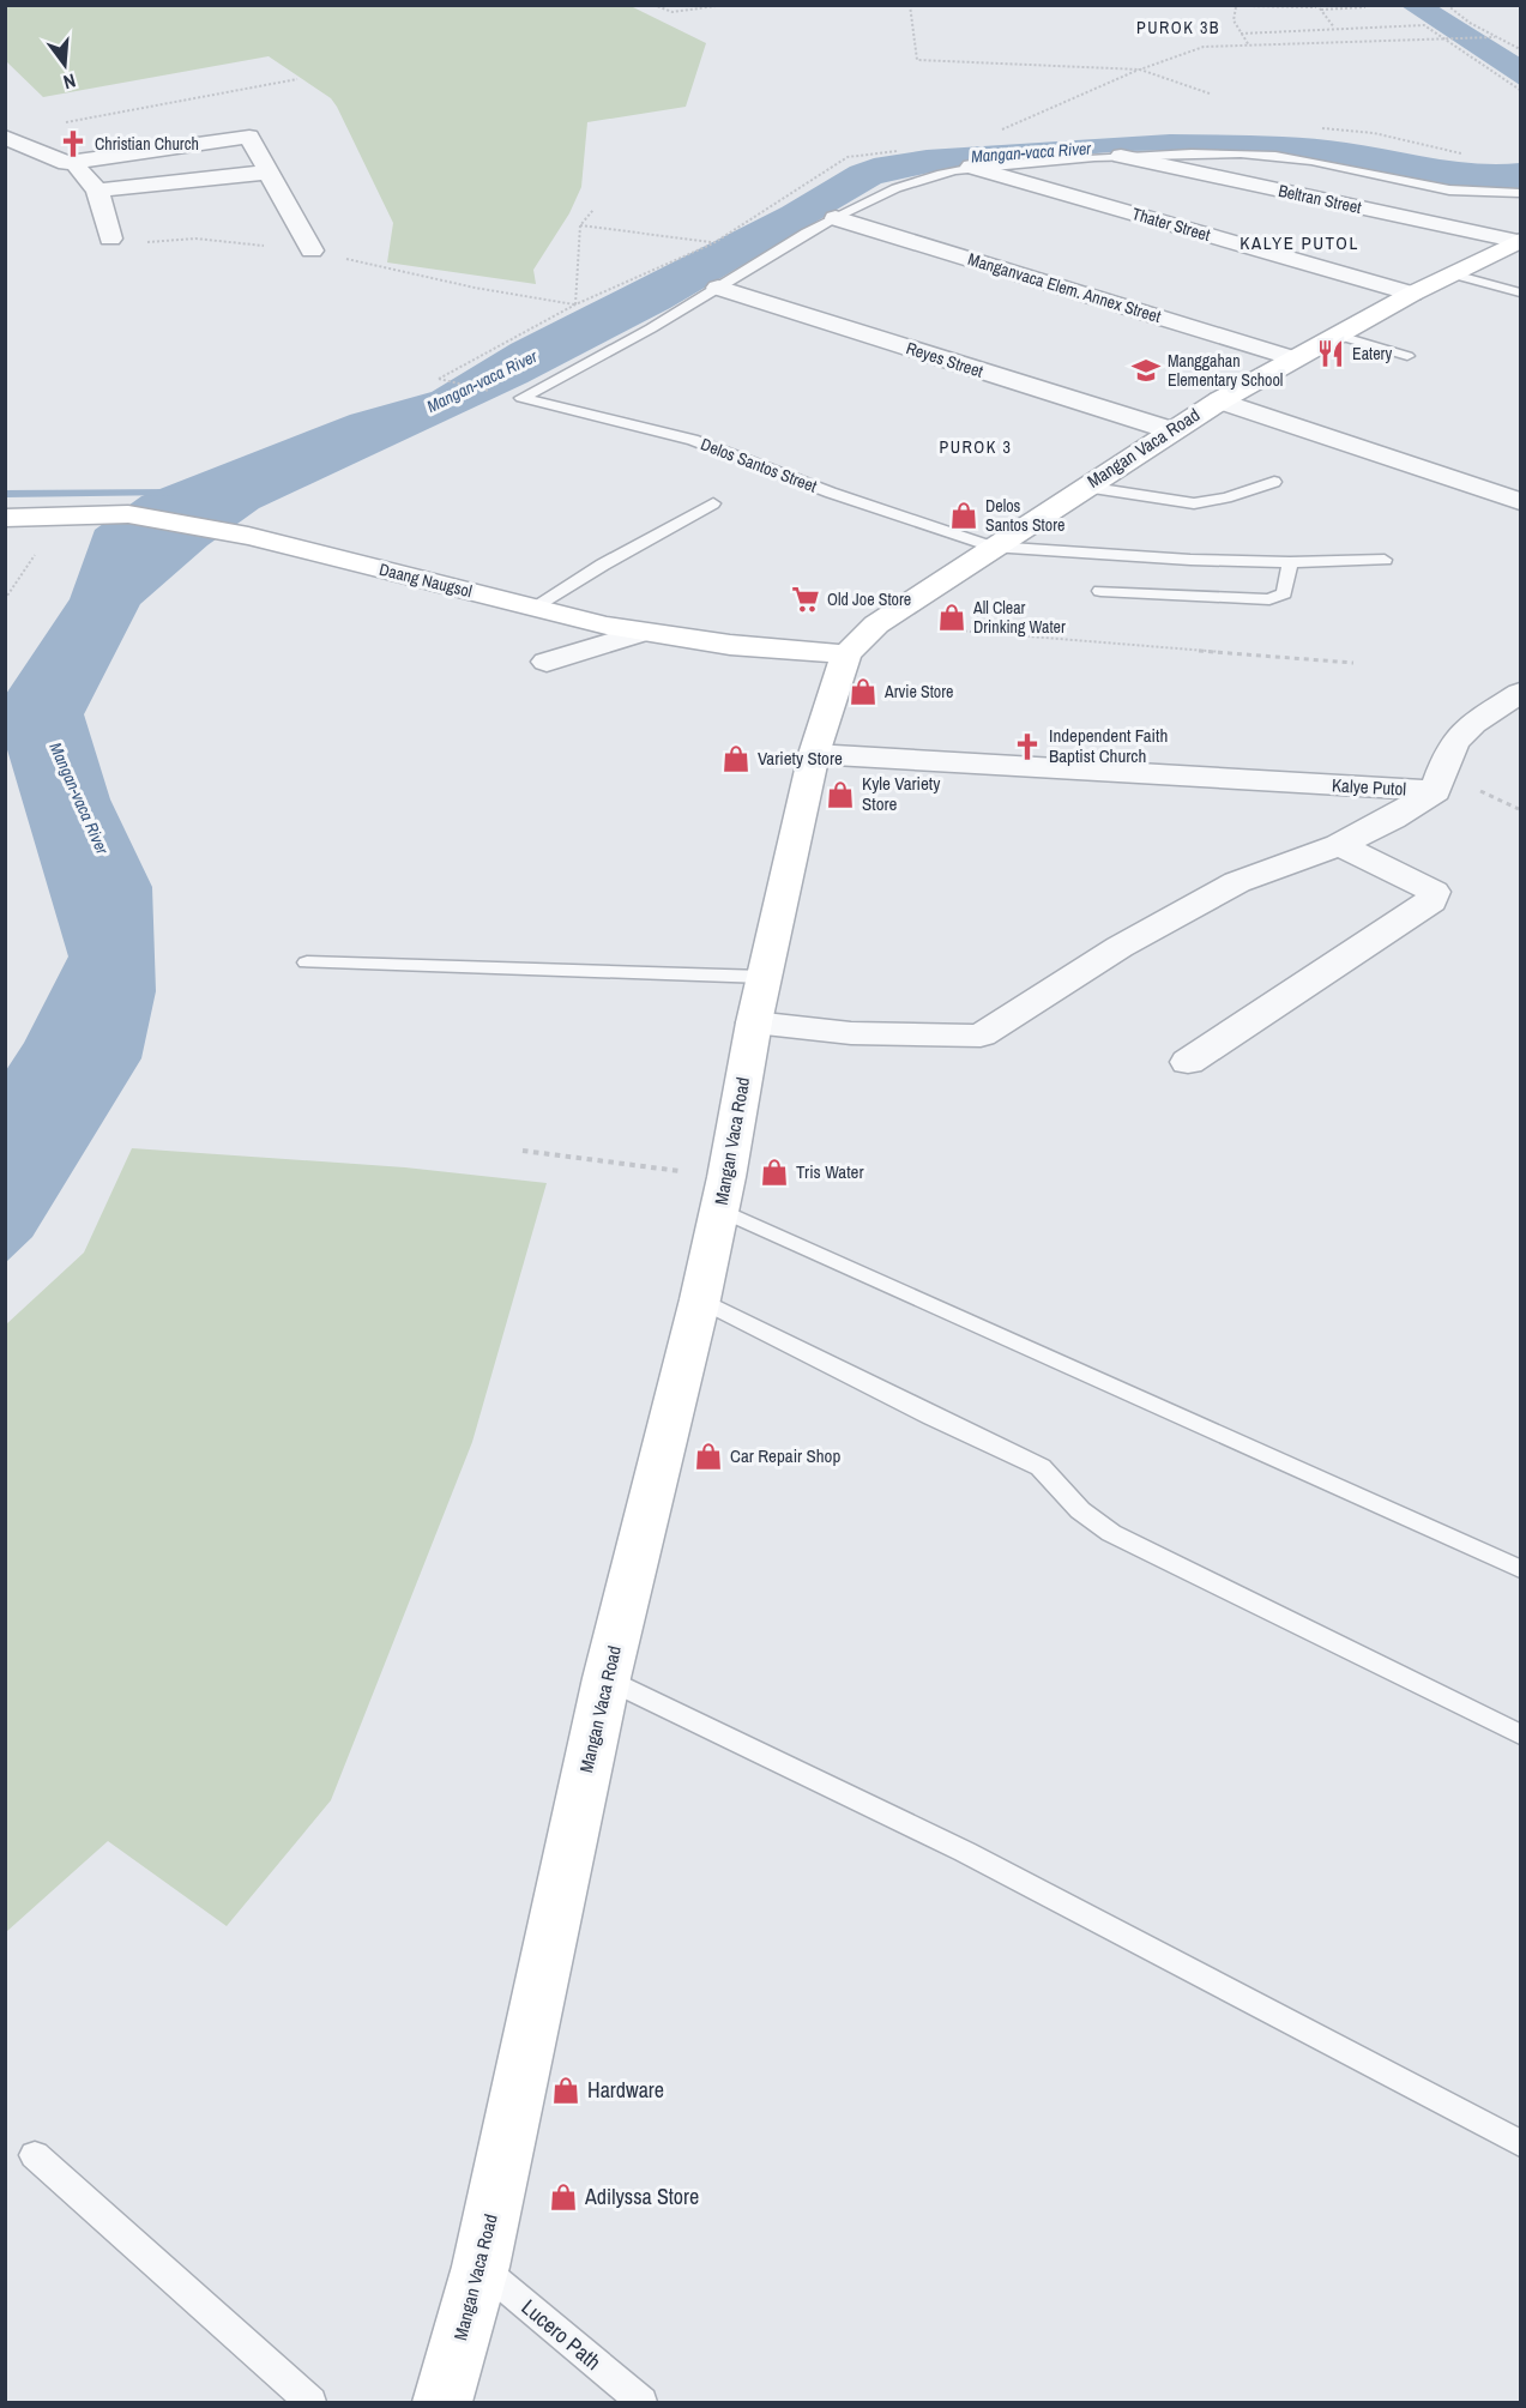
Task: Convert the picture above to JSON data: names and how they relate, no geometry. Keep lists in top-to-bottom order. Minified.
{"streets":{"main road":["Mangan Vaca Road","Daang Naugsol"],"street":["Beltran Street","Thater Street","Manganvaca Elem. Annex Street","Reyes Street","Kalye Putol"],"lane":["Delos Santos Street","Lucero Path"]},"crossings":[["Beltran Street","Mangan Vaca Road"],["Thater Street","Mangan Vaca Road"],["Manganvaca Elem. Annex Street","Mangan Vaca Road"],["Reyes Street","Mangan Vaca Road"],["Mangan Vaca Road","Delos Santos Street"],["Mangan Vaca Road","Daang Naugsol"],["Mangan Vaca Road","Kalye Putol"],["Mangan Vaca Road","Lucero Path"]],"districts":["PUROK 3B","KALYE PUTOL","PUROK 3"],"water":["Mangan-vaca River"],"places":{"church":["Christian Church","Independent Faith Baptist Church"],"restaurant":["Eatery"],"school or university":["Manggahan Elementary School"],"shop":["Delos Santos Store","All Clear Drinking Water","Arvie Store","Variety Store","Kyle Variety Store","Tris Water","Car Repair Shop","Hardware","Adilyssa Store"],"supermarket":["Old Joe Store"]},"north":"bottom"}
